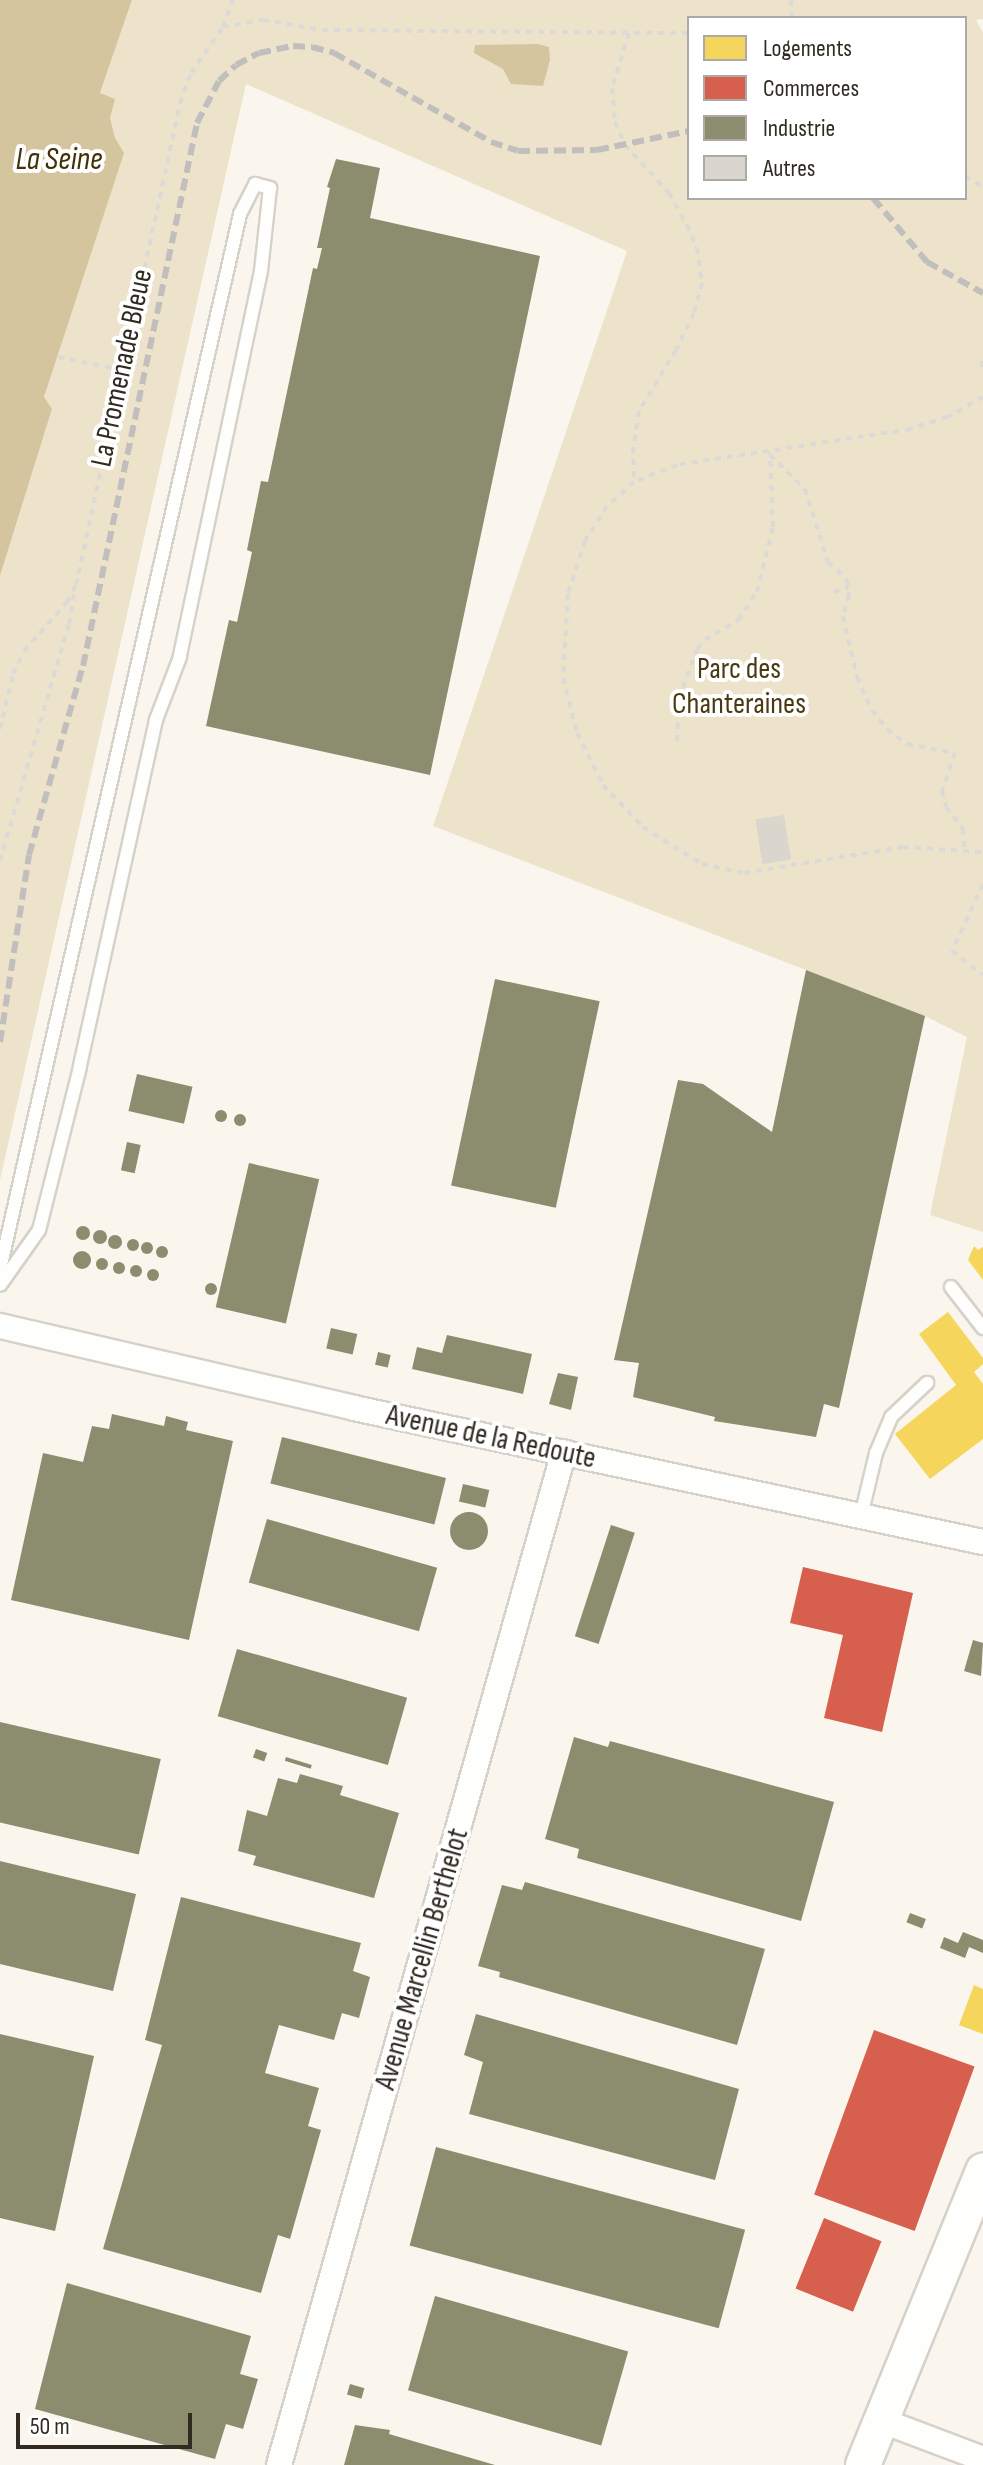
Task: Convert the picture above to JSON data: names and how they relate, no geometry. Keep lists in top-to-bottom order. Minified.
{"streets":{"street":["Avenue de la Redoute","Avenue Marcellin Berthelot"],"path":["La Promenade Bleue"]},"crossings":[["Avenue de la Redoute","Avenue Marcellin Berthelot"]],"water":["La Seine"],"parks":["Parc des Chanteraines"],"legend":["Logements","Commerces","Industrie","Autres"],"scale_bar":"50 m"}
